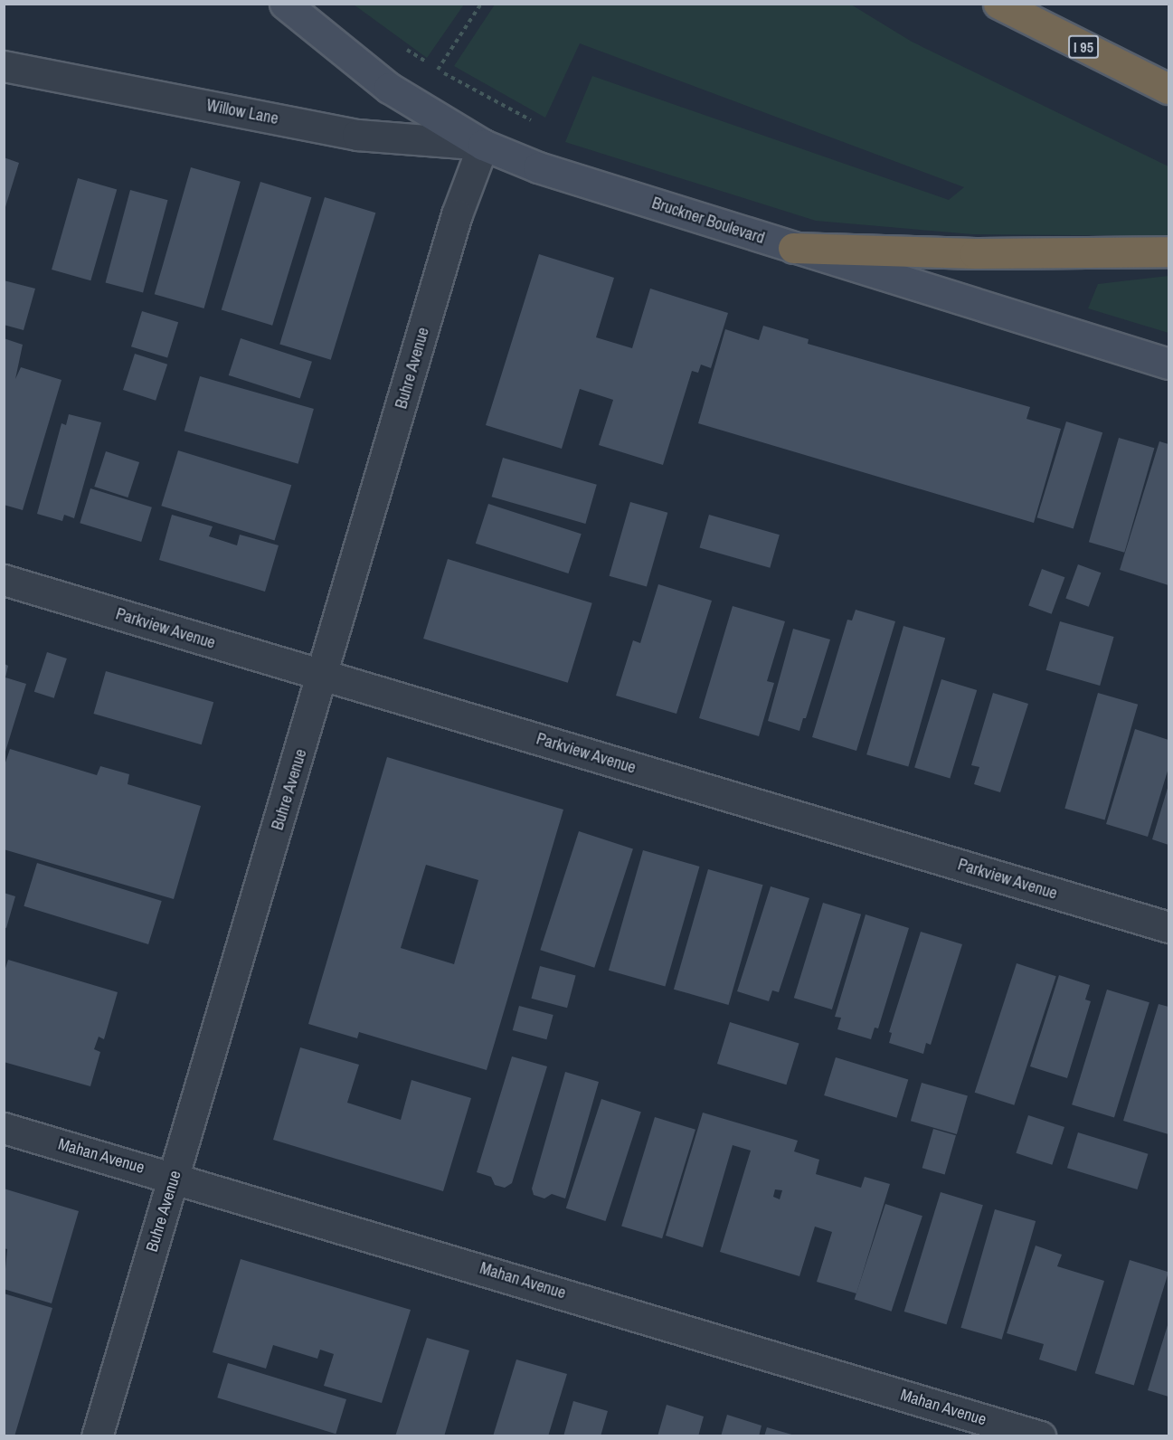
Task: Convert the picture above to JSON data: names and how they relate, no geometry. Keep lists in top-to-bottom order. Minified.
{"streets":{"highway":["I 95"],"main road":["Bruckner Boulevard"],"street":["Willow Lane","Buhre Avenue","Parkview Avenue","Mahan Avenue"]},"crossings":[["Willow Lane","Bruckner Boulevard"],["Willow Lane","Buhre Avenue"],["Bruckner Boulevard","Buhre Avenue"],["Buhre Avenue","Parkview Avenue"],["Buhre Avenue","Mahan Avenue"]]}
